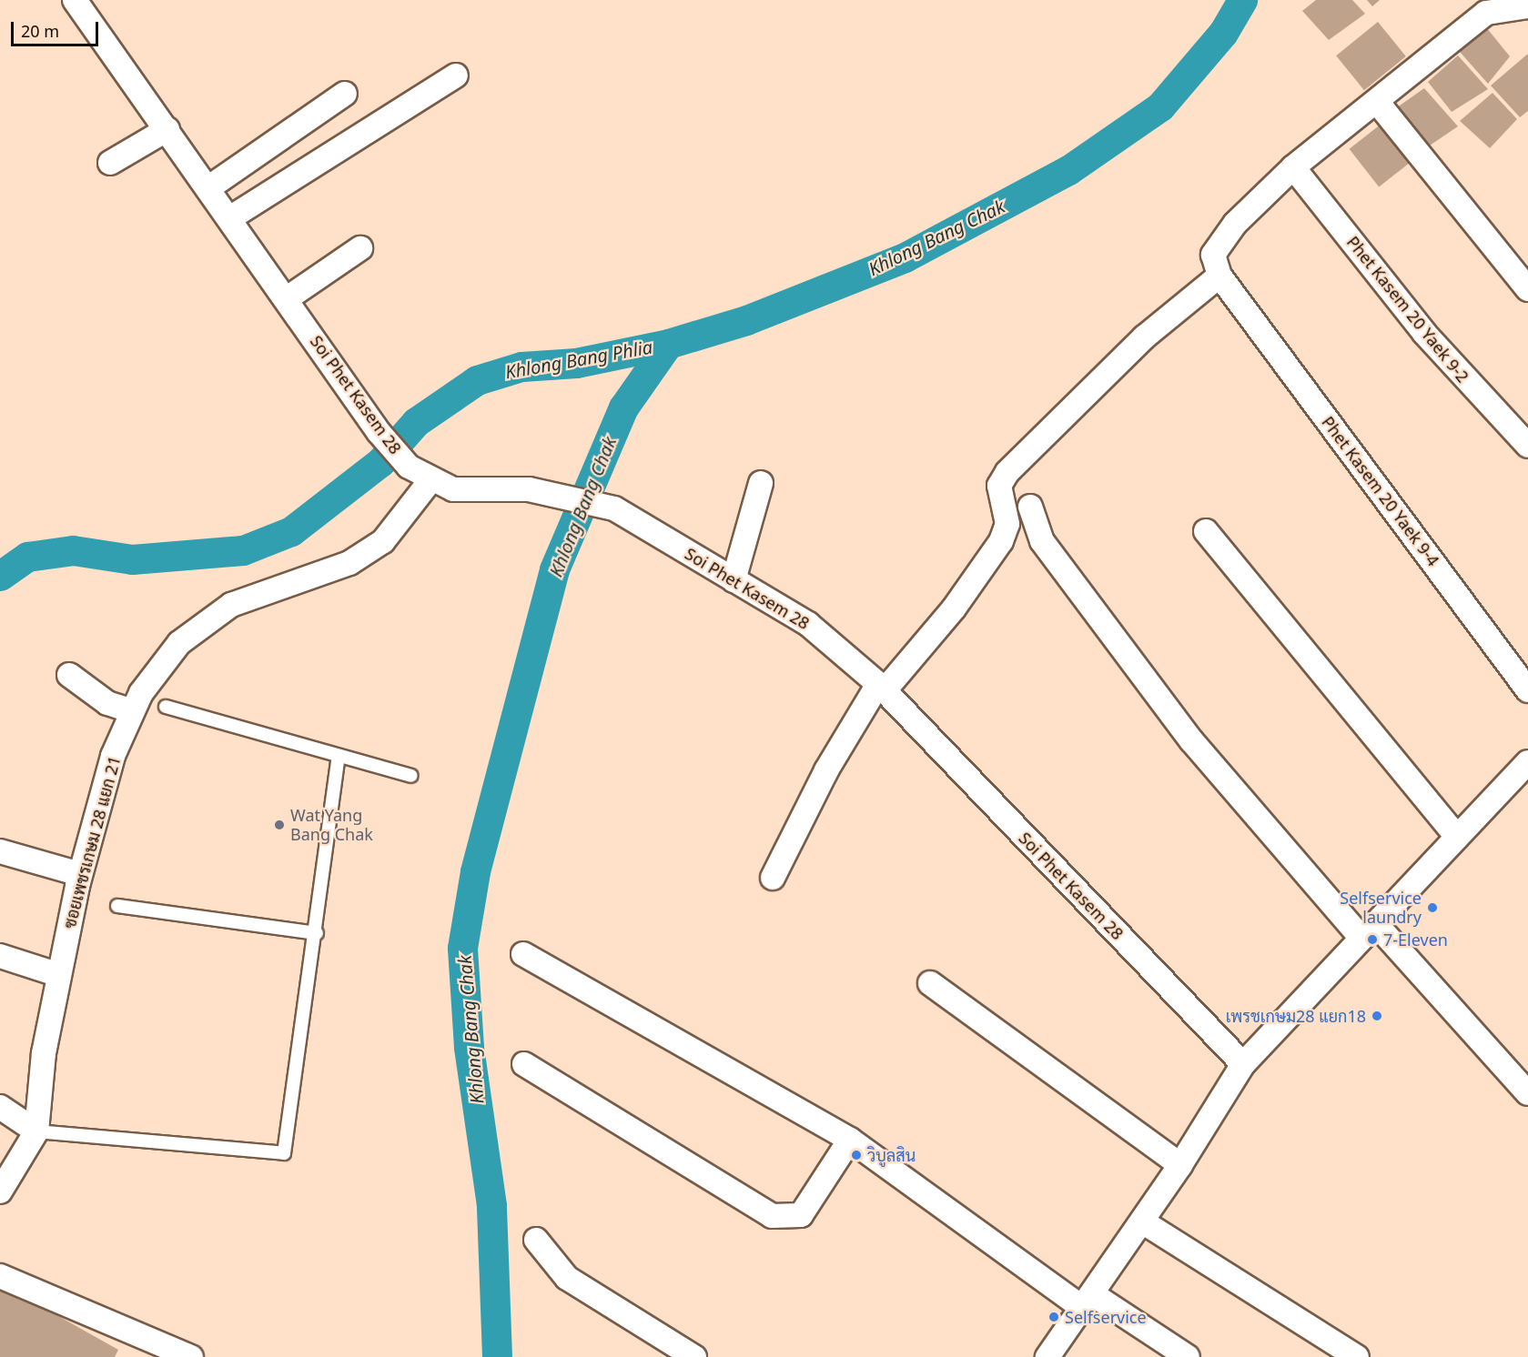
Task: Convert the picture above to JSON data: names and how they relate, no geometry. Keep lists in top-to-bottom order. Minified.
{"streets":{"street":["Phet Kasem 20 Yaek 9-2","Soi Phet Kasem 28","Phet Kasem 20 Yaek 9-4","ซอยเพชรเกษม 28 แยก 21"]},"crossings":[["Soi Phet Kasem 28","ซอยเพชรเกษม 28 แยก 21"]],"water":["Khlong Bang Chak","Khlong Bang Phlia"],"places":["Wat Yang Bang Chak","Selfservice laundry","7-Eleven","เพรชเกษม28 แยก18","วิบูลสิน","Selfservice"],"scale_bar":"20 m"}
